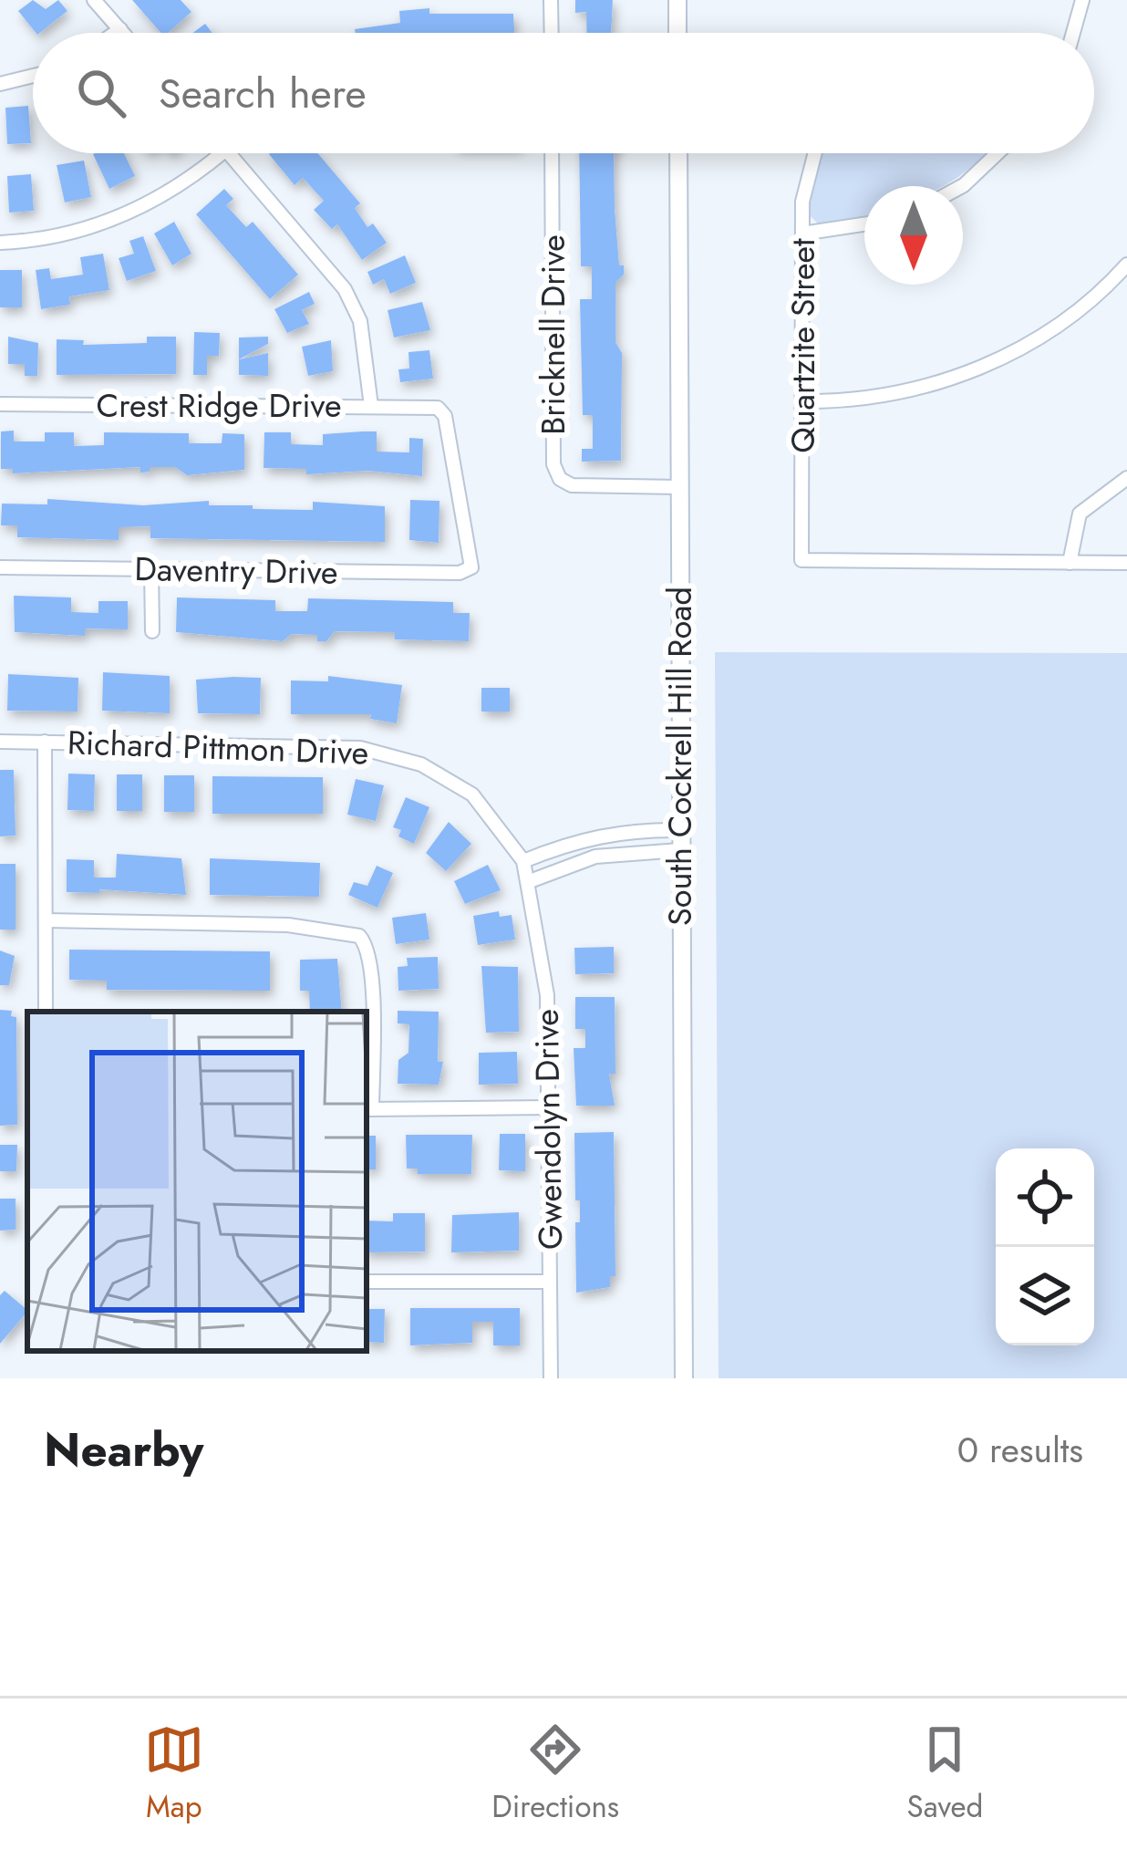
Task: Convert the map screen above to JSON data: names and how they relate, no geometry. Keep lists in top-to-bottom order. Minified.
{"streets":{"main road":["South Cockrell Hill Road"],"street":["Bricknell Drive","Quartzite Street","Crest Ridge Drive","Daventry Drive","Richard Pittmon Drive","Gwendolyn Drive"]},"crossings":[["Bricknell Drive","South Cockrell Hill Road"],["Crest Ridge Drive","Daventry Drive"],["Richard Pittmon Drive","Gwendolyn Drive"]],"north":"bottom","page":{"search":"Search here","heading":["Nearby","0 results"],"nav":["Map","Directions","Saved"]}}
